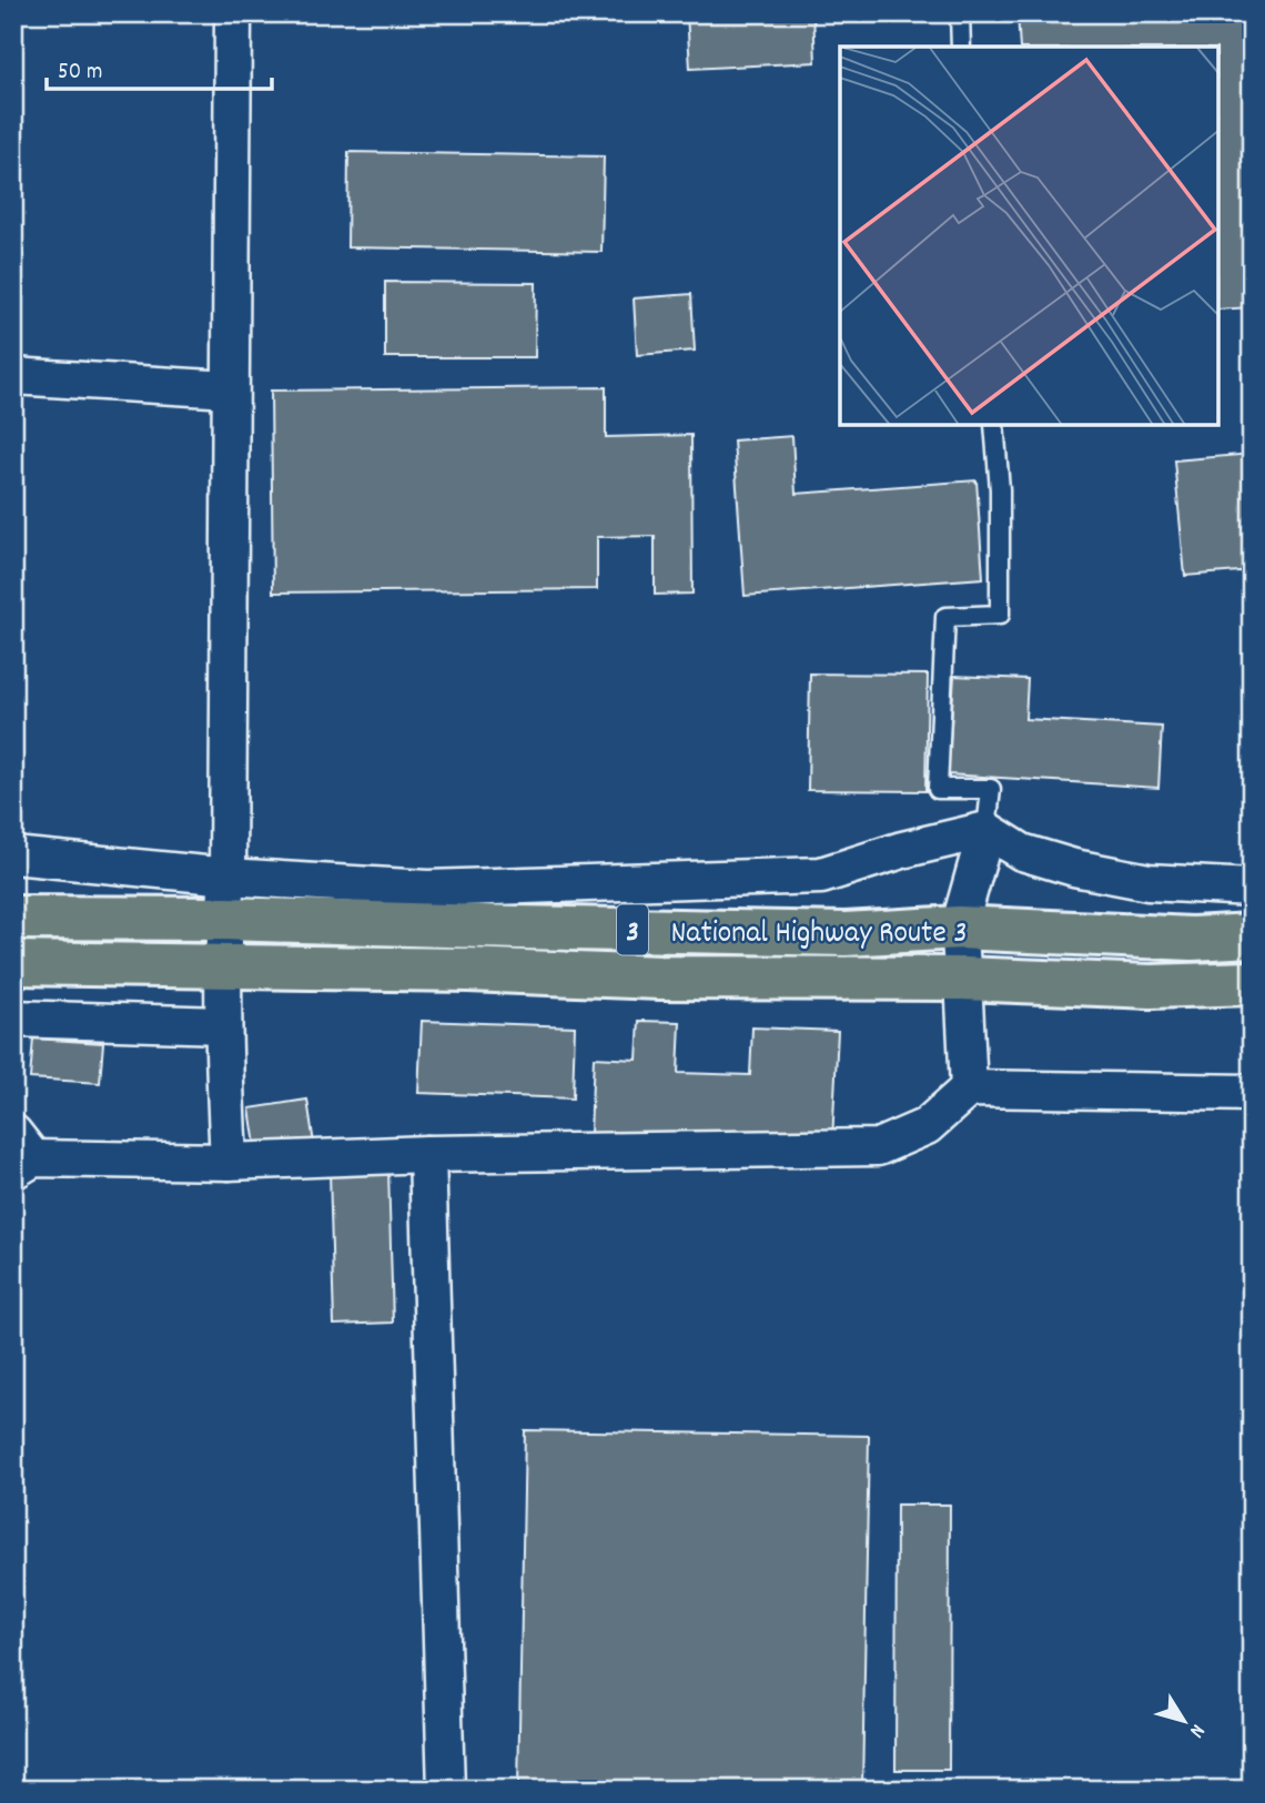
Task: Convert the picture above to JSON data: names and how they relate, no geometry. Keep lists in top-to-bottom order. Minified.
{"streets":{"highway":["3","National Highway Route 3"]},"scale_bar":"50 m","north":"bottom right"}
